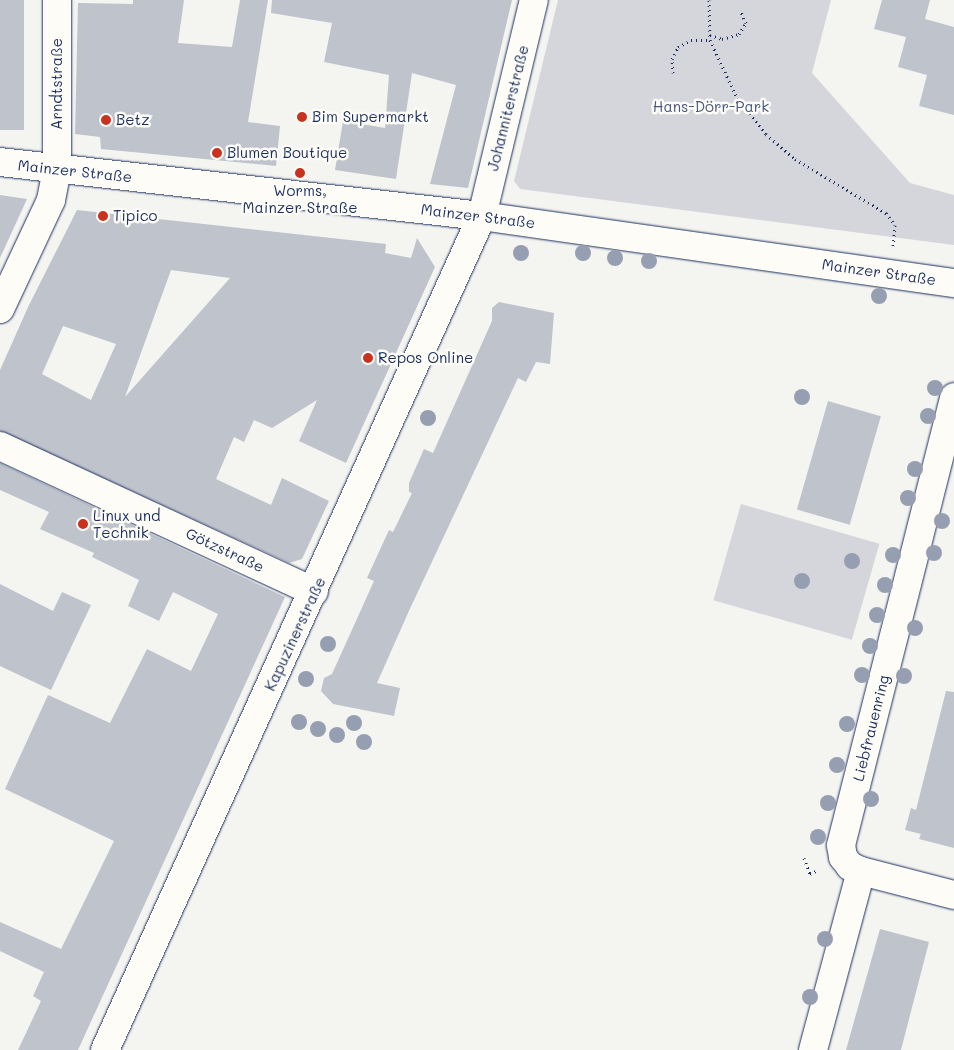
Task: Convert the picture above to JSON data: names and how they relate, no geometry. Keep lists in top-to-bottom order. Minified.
{"streets":{"street":["Arndtstraße","Johanniterstraße","Mainzer Straße","Götzstraße","Kapuzinerstraße","Liebfrauenring"]},"crossings":[["Arndtstraße","Mainzer Straße"],["Johanniterstraße","Mainzer Straße"],["Johanniterstraße","Kapuzinerstraße"],["Mainzer Straße","Kapuzinerstraße"],["Götzstraße","Kapuzinerstraße"]],"parks":["Hans-Dörr-Park"],"places":["Bim Supermarkt","Betz","Blumen Boutique","Worms, Mainzer Straße","Tipico","Repos Online","Linux und Technik"]}
